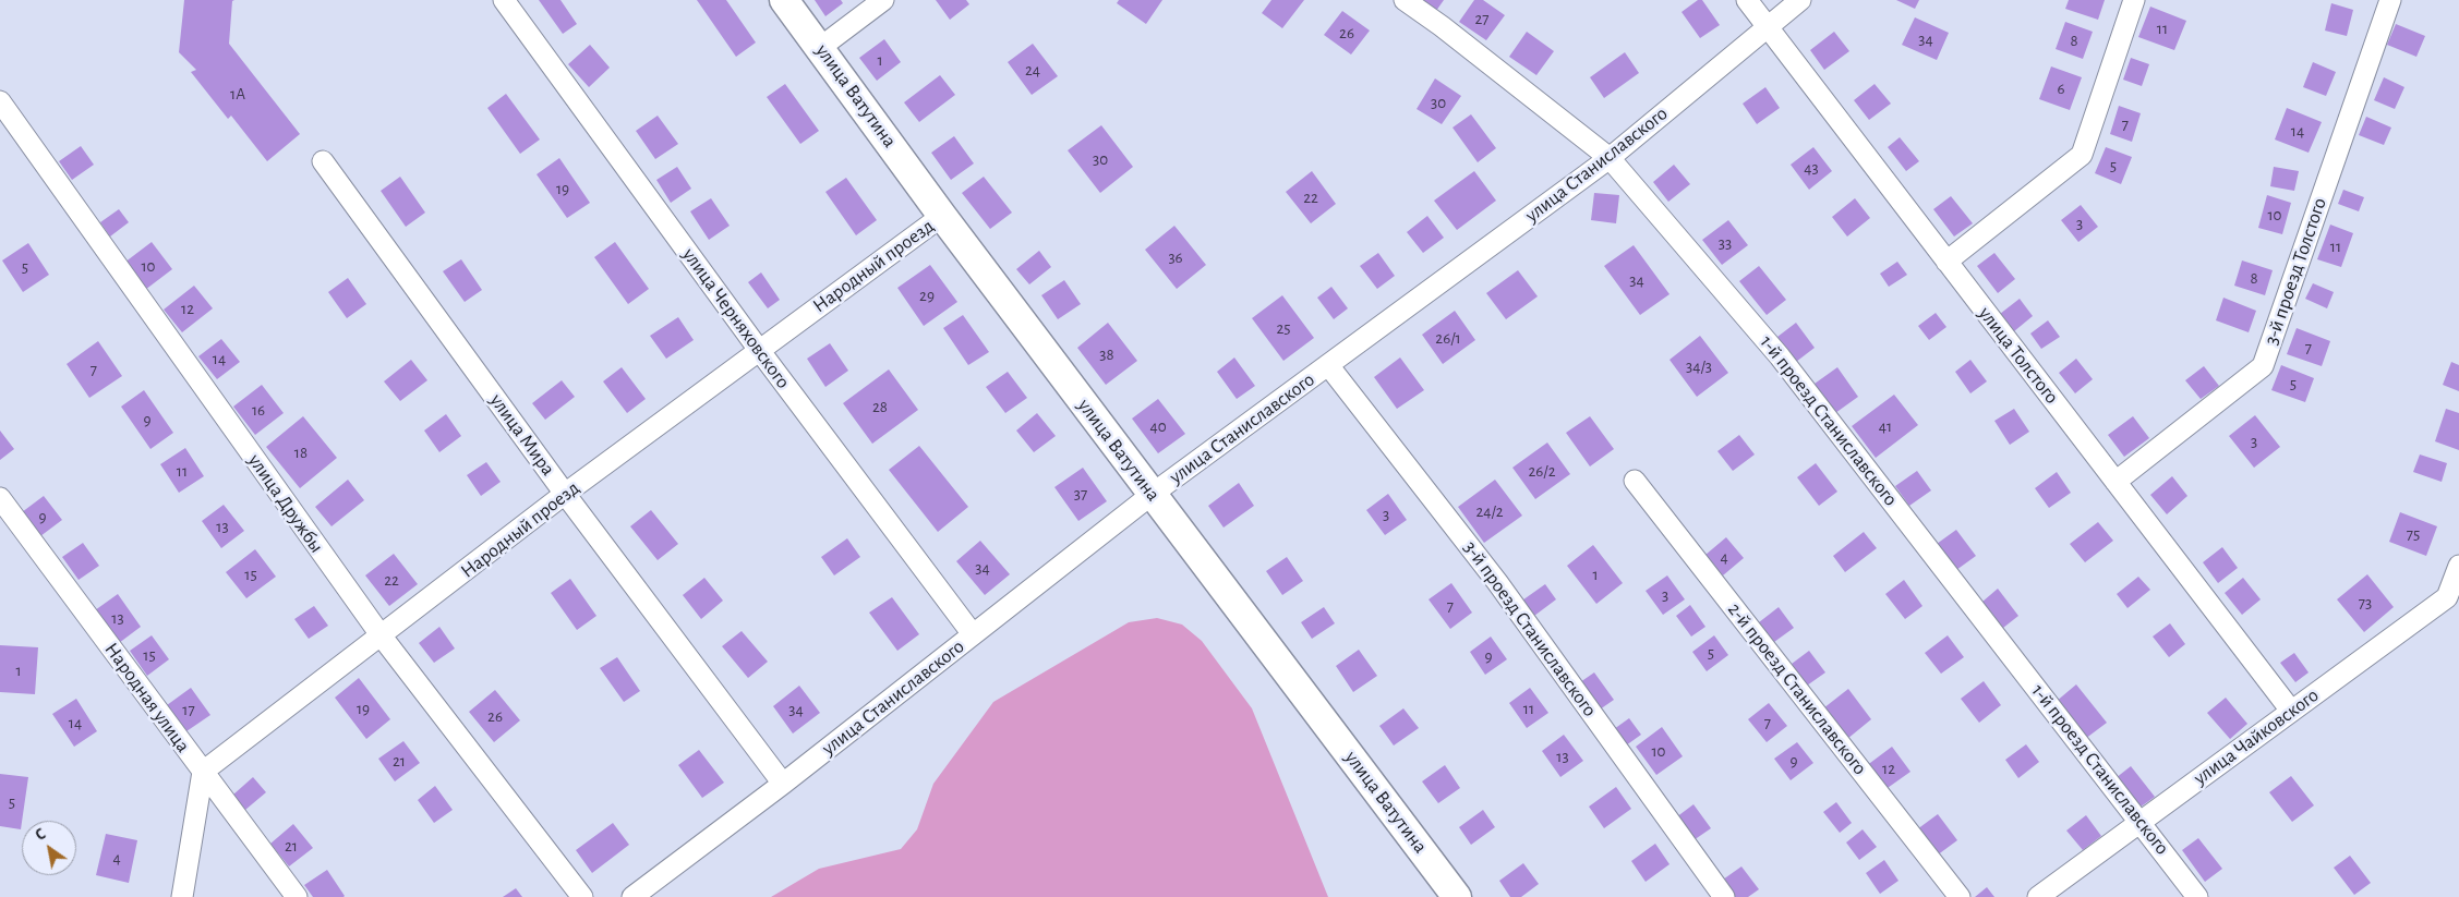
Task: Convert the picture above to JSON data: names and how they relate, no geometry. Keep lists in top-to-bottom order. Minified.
{"streets":{"street":["улица Ватутина","улица Станиславского","Народный проезд","3-й проезд Толстого","улица Черняховского","улица Толстого","1-й проезд Станиславского","улица Мира","улица Дружбы","3-й проезд Станиславского","2-й проезд Станиславского","Народная улица","улица Чайковского"]},"crossings":[["улица Ватутина","улица Станиславского"],["улица Ватутина","Народный проезд"],["улица Станиславского","улица Черняховского"],["улица Станиславского","улица Толстого"],["улица Станиславского","1-й проезд Станиславского"],["улица Станиславского","улица Мира"],["улица Станиславского","3-й проезд Станиславского"],["Народный проезд","улица Черняховского"],["Народный проезд","улица Мира"],["Народный проезд","улица Дружбы"],["Народный проезд","Народная улица"],["3-й проезд Толстого","улица Толстого"],["улица Толстого","улица Чайковского"],["1-й проезд Станиславского","улица Чайковского"]],"house_numbers":["27","11","26","34","8","1","24","6","1А","30","7","14","30","5","43","19","22","10","3","33","11","36","10","5","8","34","29","12","25","26/1","7","38","14","34/3","7","5","28","16","9","40","41","3","18","11","26/2","37","24/2","3","9","13","75","4","34","15","1","22","3","73","7","13","5","15","9","1","19","11","17","34","26","14","7","10","13","21","9","12","5","21","4"],"north":"top left"}
